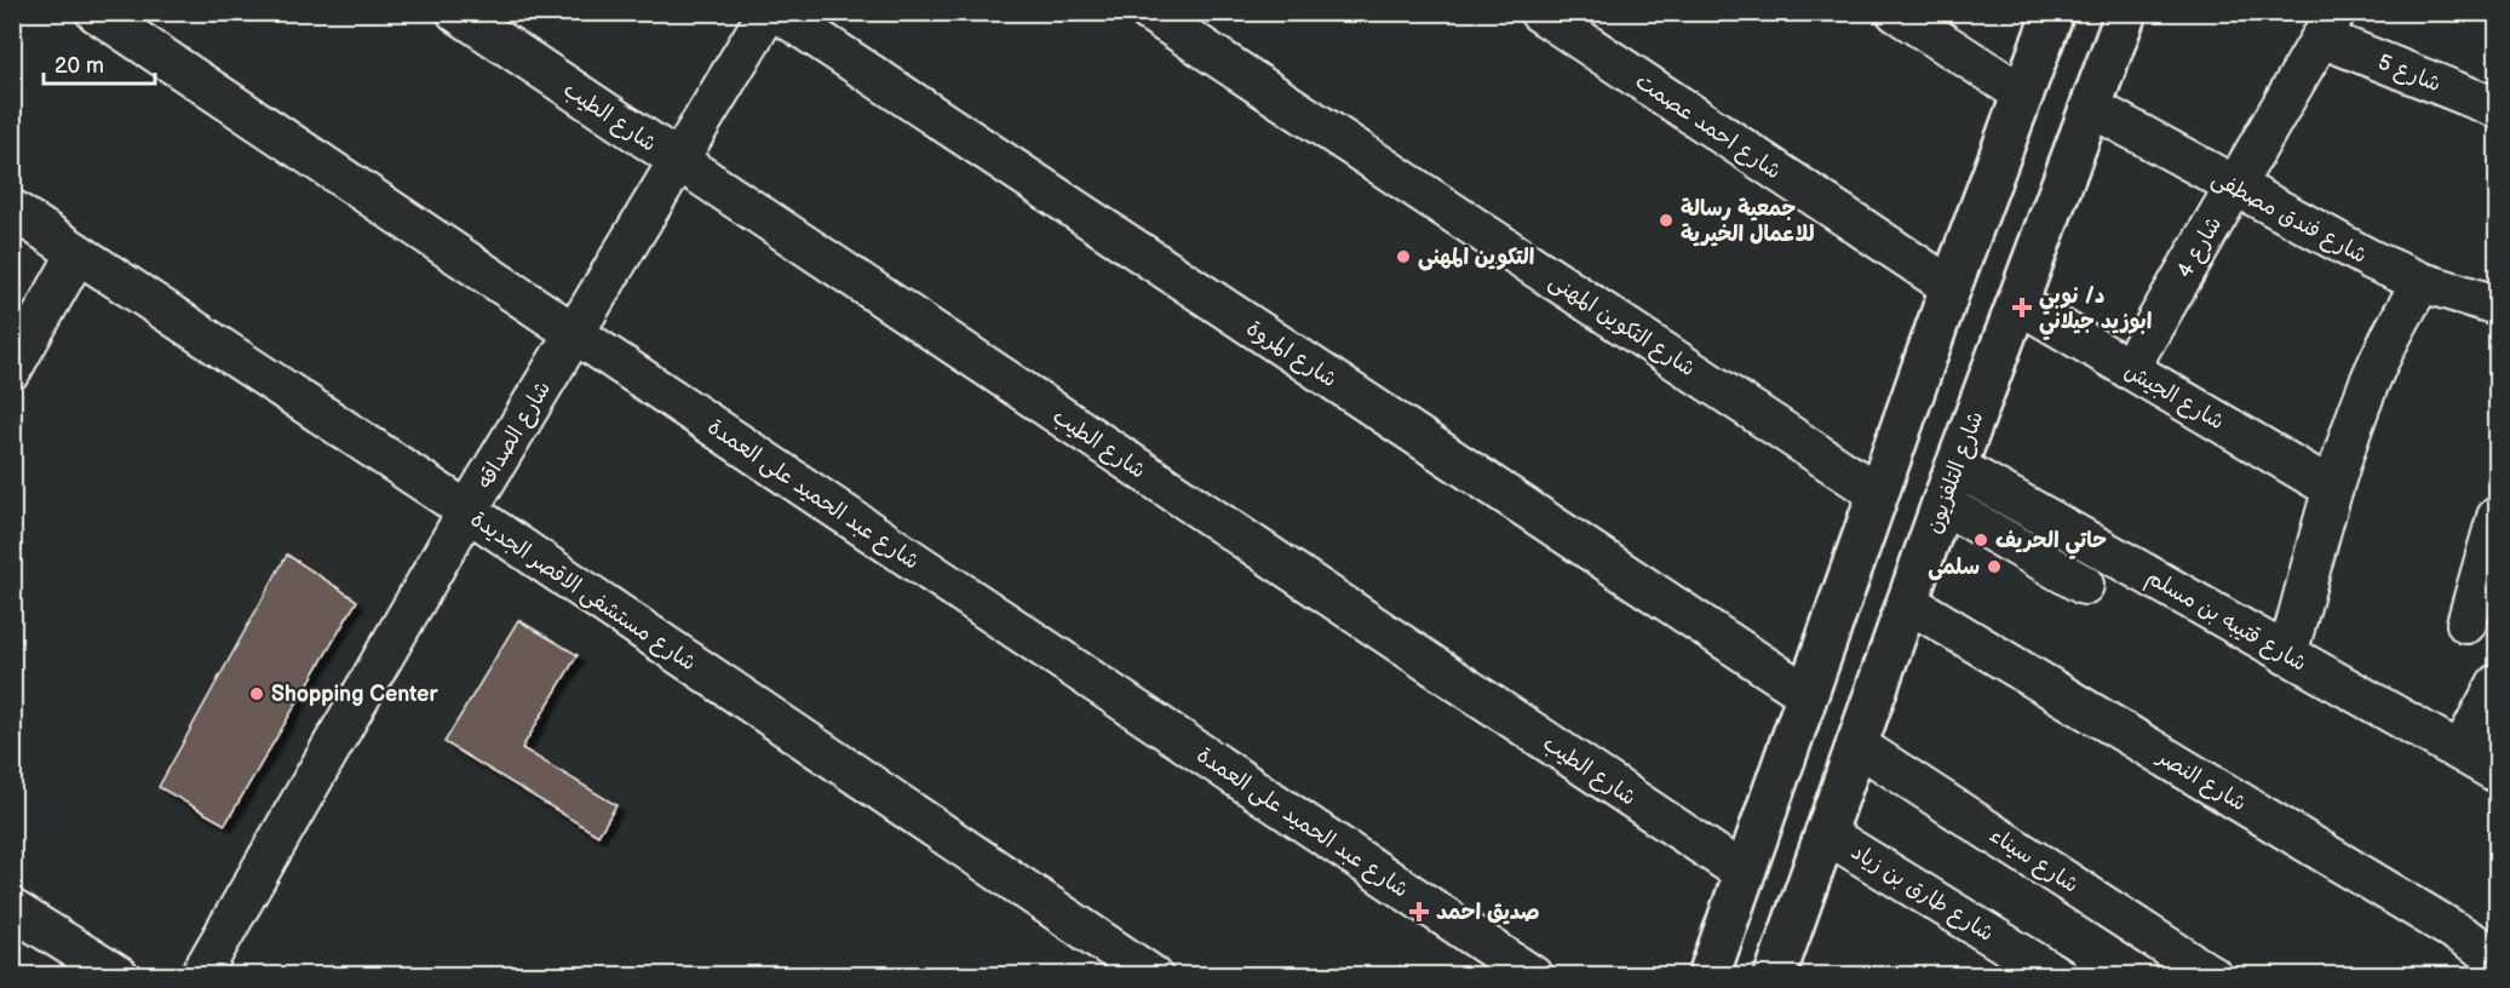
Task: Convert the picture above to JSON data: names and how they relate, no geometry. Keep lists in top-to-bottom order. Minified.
{"streets":{"main road":["شارع التلفزيون"],"street":["شارع 5","شارع الطيب","شارع احمد عصمت","شارع فندق مصطفى","شارع 4","شارع التكوين المهنى","شارع المروة","شارع الجيش","شارع الصداقه","شارع عبد الحميد على العمدة","شارع مستشفى الاقصر الجديدة","شارع قتيبه بن مسلم","شارع النصر","شارع سيناء","شارع طارق بن زياد"]},"crossings":[["شارع 5","شارع 4"],["شارع الطيب","شارع الصداقه"],["شارع فندق مصطفى","شارع 4"],["شارع فندق مصطفى","شارع التلفزيون"],["شارع 4","شارع الجيش"],["شارع الجيش","شارع التلفزيون"],["شارع الصداقه","شارع عبد الحميد على العمدة"],["شارع الصداقه","شارع مستشفى الاقصر الجديدة"],["شارع التلفزيون","شارع قتيبه بن مسلم"],["شارع التلفزيون","شارع النصر"],["شارع التلفزيون","شارع سيناء"],["شارع التلفزيون","شارع طارق بن زياد"]],"places":{"other":["جمعية رسالة للاعمال الخيرية","التكوين المهنى","حاتي الحريف","سلمى","Shopping Center"],"health":["د/ نوبي ابوزيد جيلاني","صديق احمد"]},"scale_bar":"20 m"}
